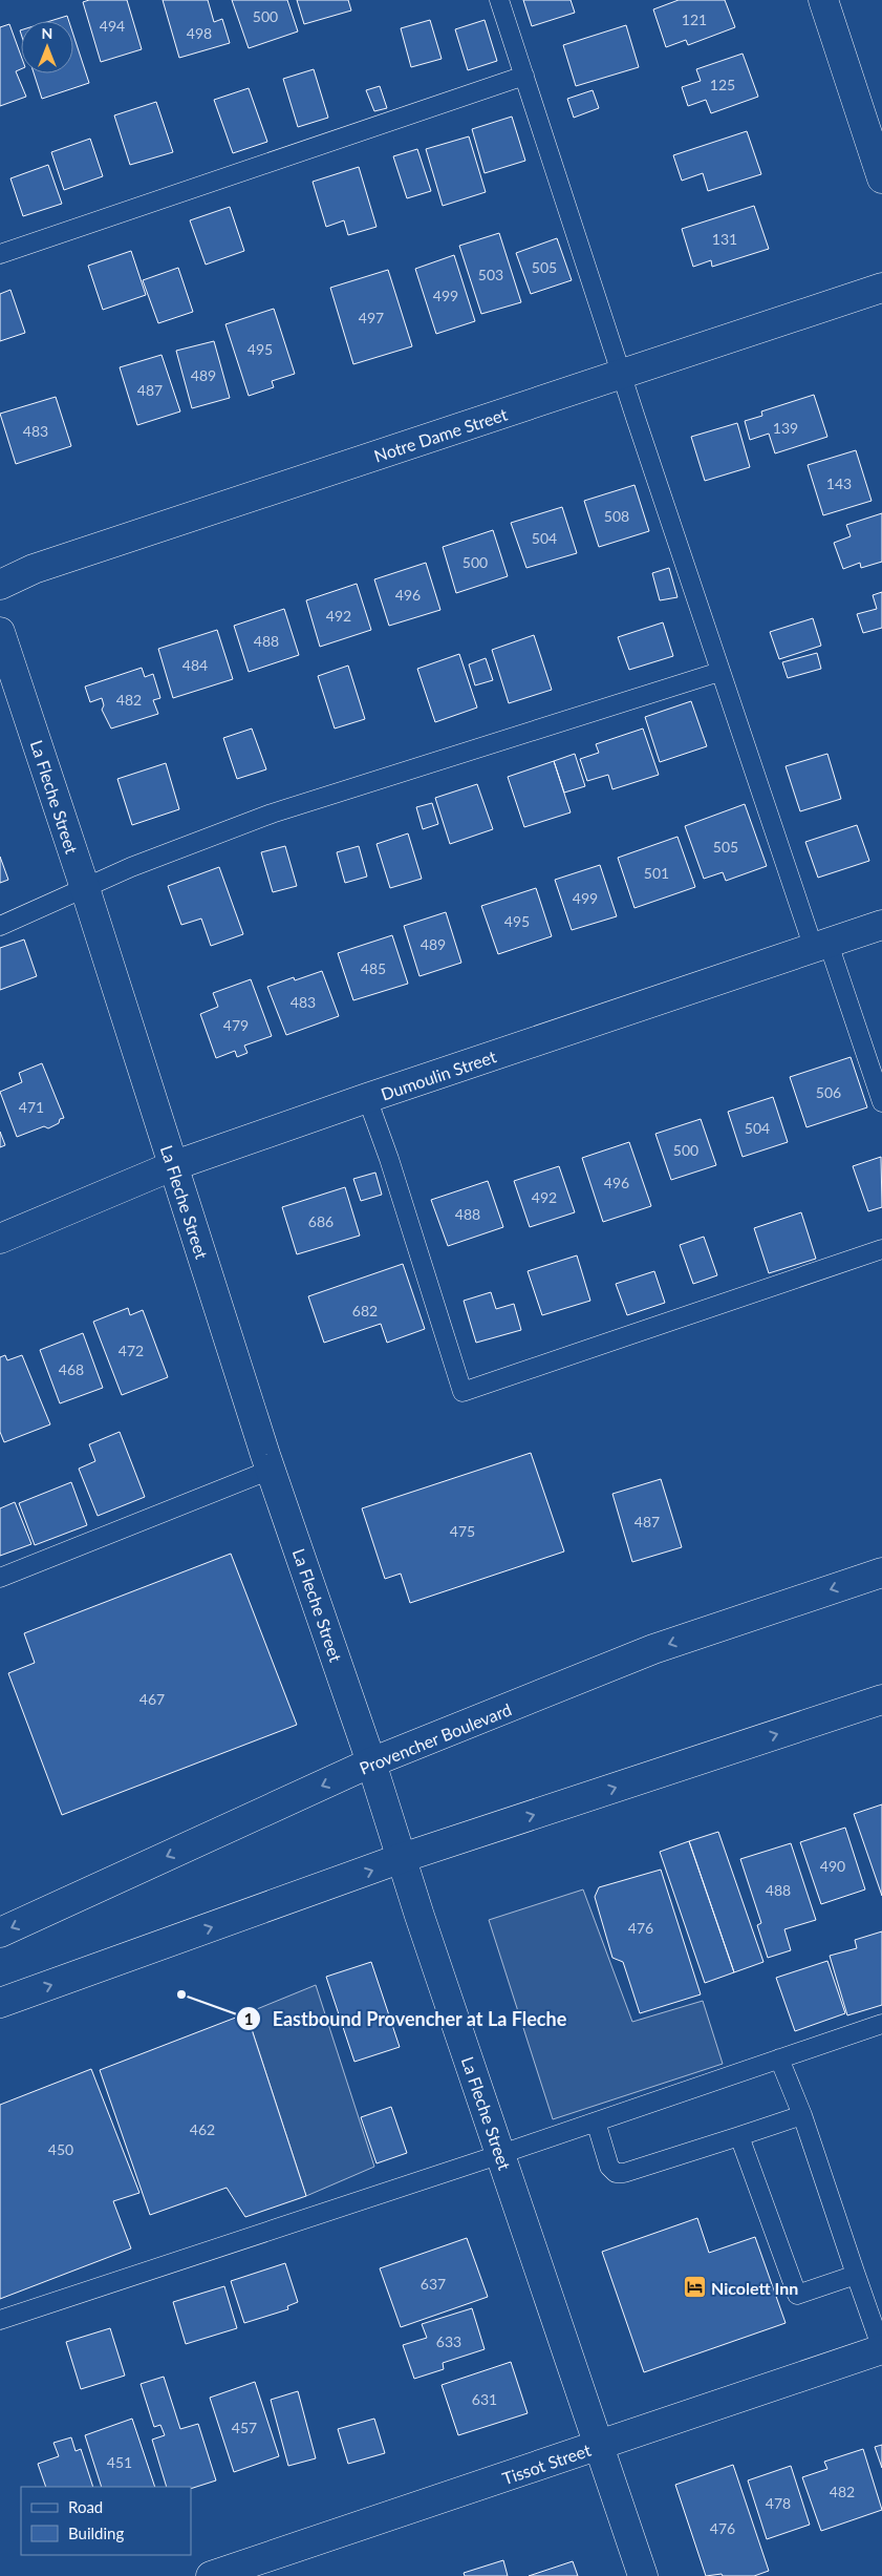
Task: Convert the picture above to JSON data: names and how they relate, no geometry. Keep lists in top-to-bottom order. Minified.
{"streets":{"street":["Notre Dame Street","La Fleche Street","Dumoulin Street","Provencher Boulevard","Tissot Street"]},"crossings":[["La Fleche Street","Dumoulin Street"],["La Fleche Street","Provencher Boulevard"],["La Fleche Street","Tissot Street"]],"places":{"other":["Eastbound Provencher at La Fleche"],"hotel":["Nicolett Inn"]},"house_numbers":["500","121","494","498","125","131","505","503","499","497","495","489","487","139","483","143","508","504","500","496","492","488","484","482","505","501","499","495","489","485","483","479","506","471","504","500","496","492","488","686","682","472","468","487","475","467","490","488","476","462","450","637","633","631","457","451","482","478","476"],"legend":["Road","Building"],"north":"top"}
